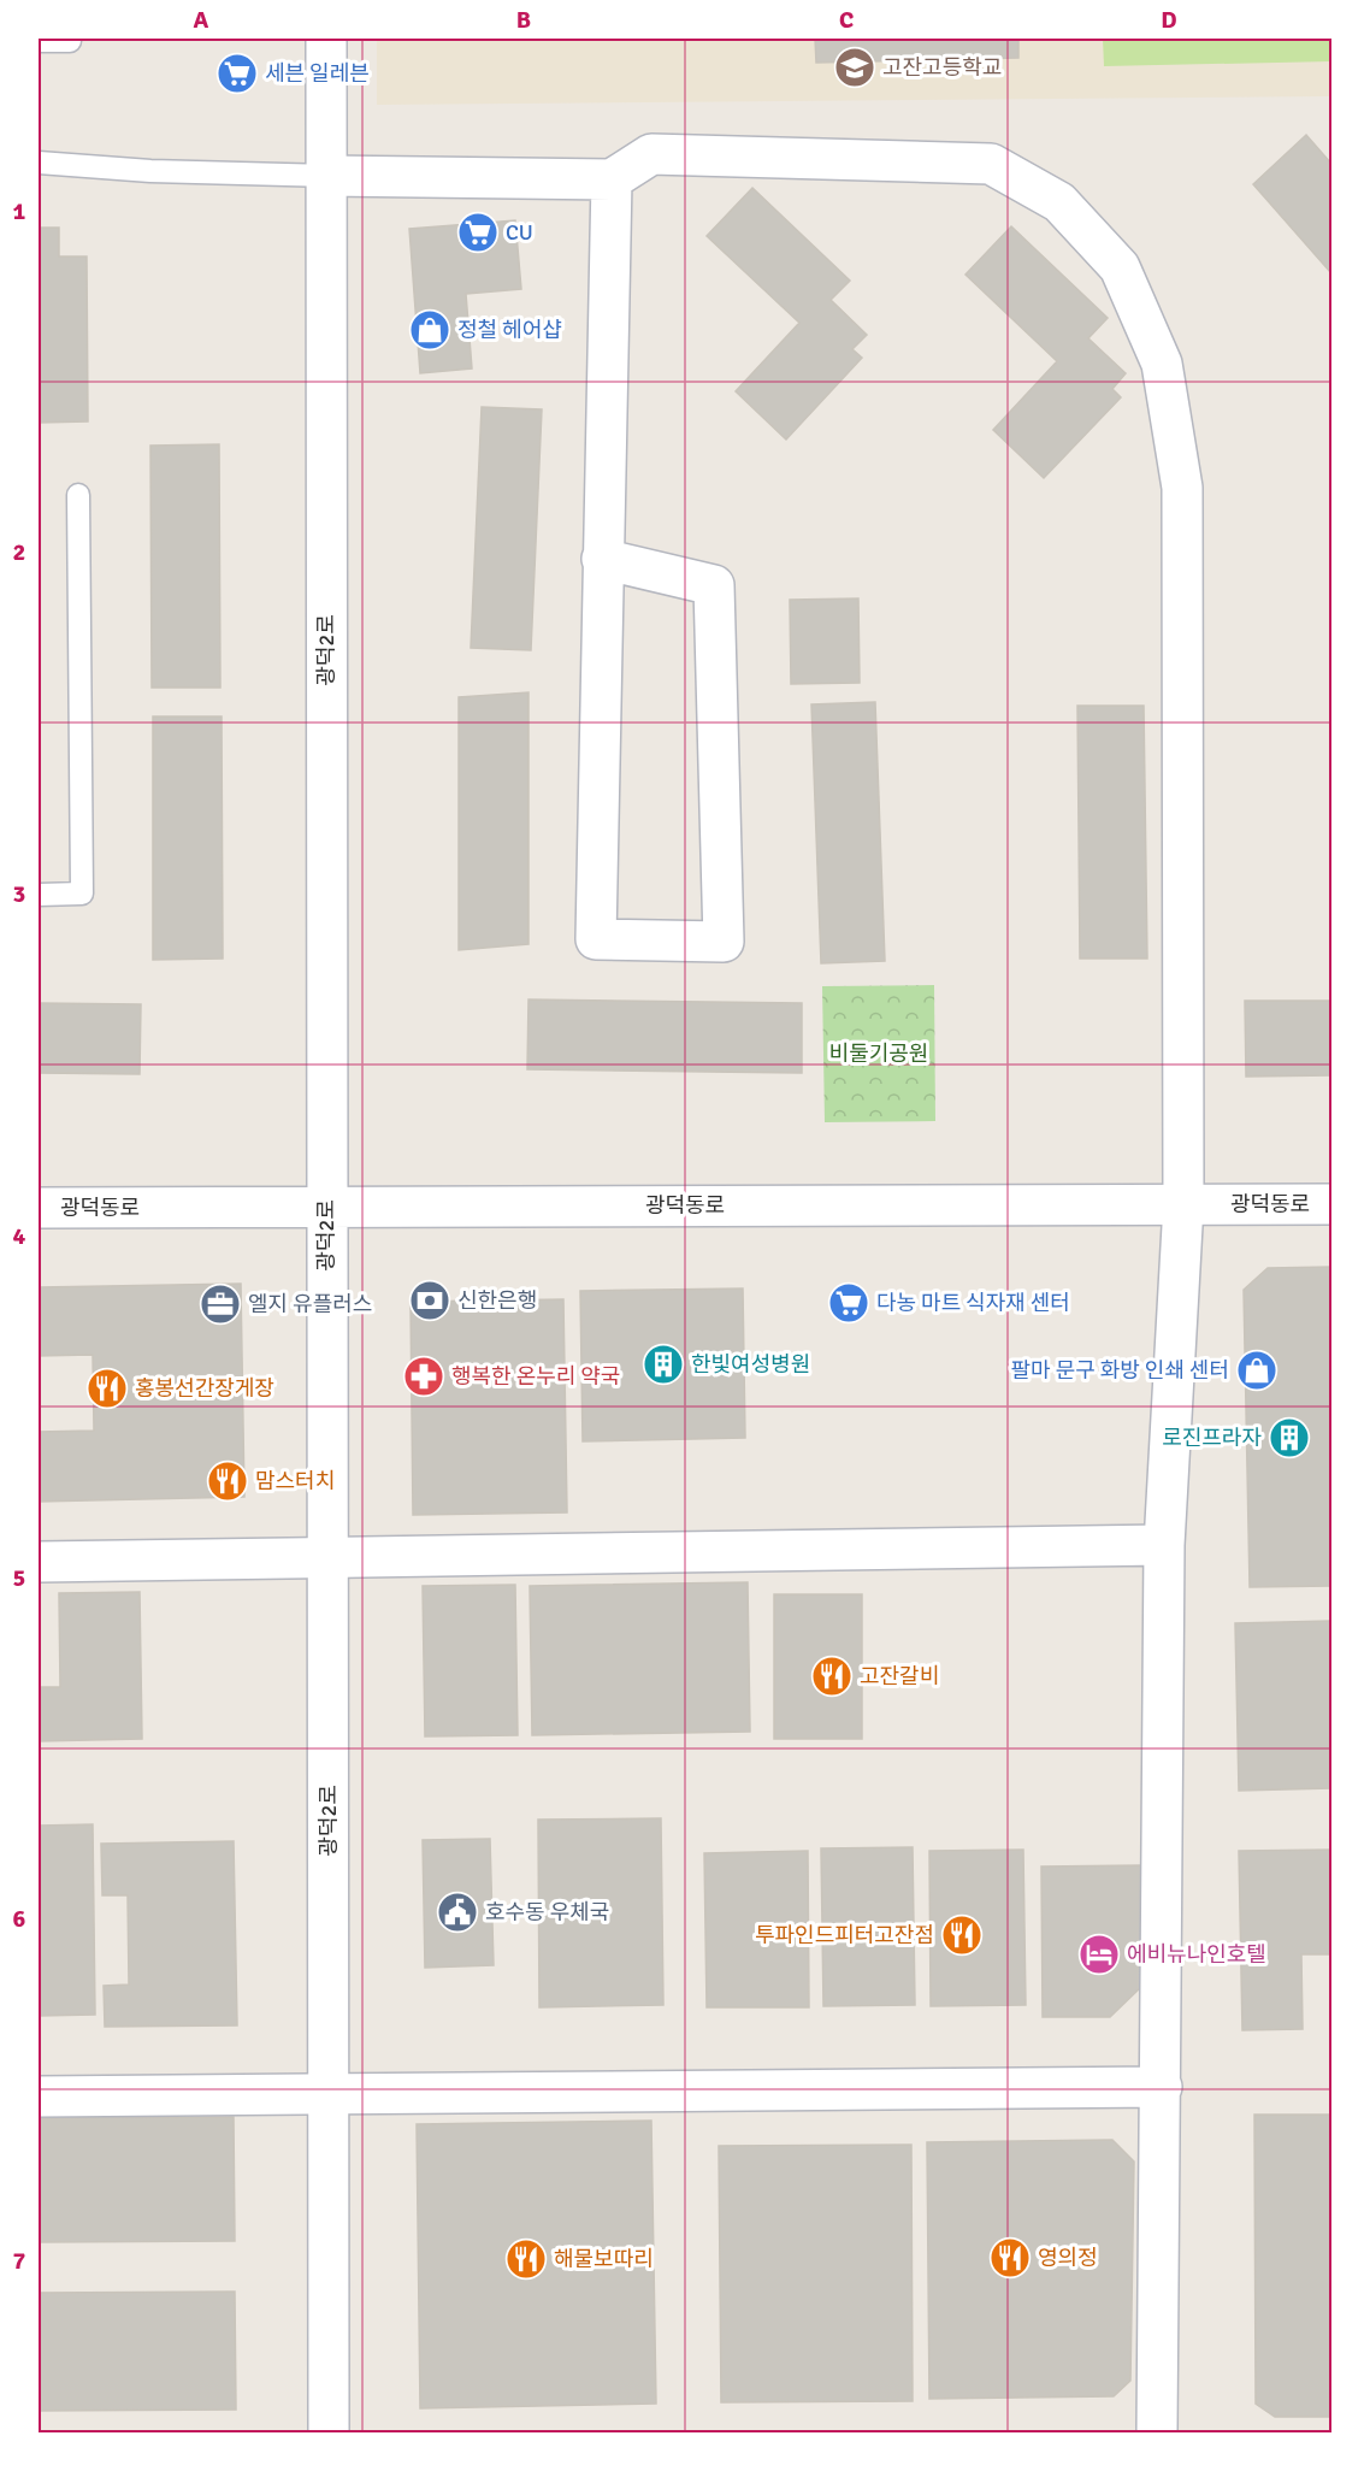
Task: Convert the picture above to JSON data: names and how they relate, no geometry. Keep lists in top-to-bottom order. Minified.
{"streets":{"street":["광덕2로","광덕동로"]},"crossings":[["광덕2로","광덕동로"]],"parks":["비둘기공원"],"places":{"school or university":["고잔고등학교"],"supermarket":["세븐 일레븐","CU","다농 마트 식자재 센터"],"shop":["정철 헤어샵","팔마 문구 화방 인쇄 센터"],"bank":["신한은행"],"office":["엘지 유플러스"],"building":["한빛여성병원","로진프라자"],"pharmacy":["행복한 온누리 약국"],"restaurant":["홍봉선간장게장","맘스터치","고잔갈비","투파인드피터고잔점","영의정","해물보따리"],"public building":["호수동 우체국"],"hotel":["에비뉴나인호텔"]},"grid":{"columns":["A","B","C","D"],"rows":["1","2","3","4","5","6","7"]}}
